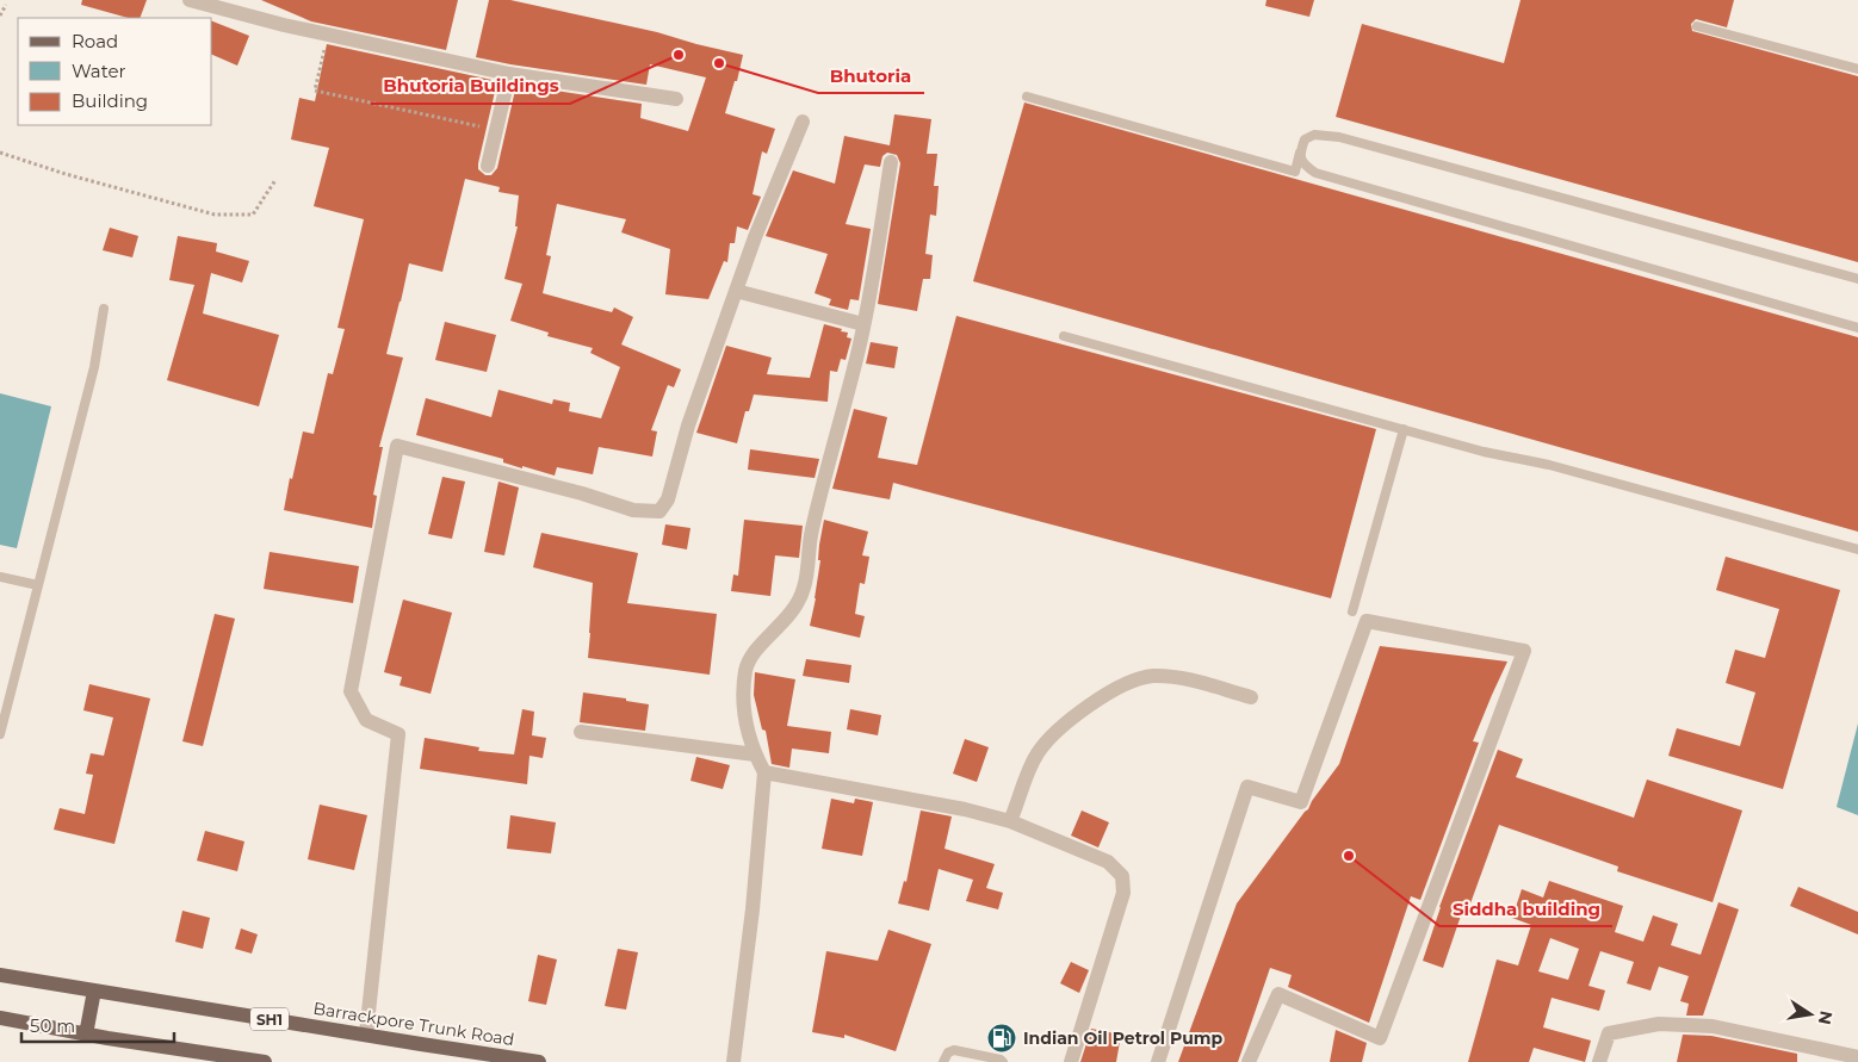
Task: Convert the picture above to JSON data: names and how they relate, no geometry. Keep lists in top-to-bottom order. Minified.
{"streets":{"main road":["SH1","Barrackpore Trunk Road"]},"places":{"other":["Bhutoria Buildings","Bhutoria","Siddha building"],"fuel station":["Indian Oil Petrol Pump"]},"legend":["Road","Water","Building"],"scale_bar":"50 m","north":"right"}
